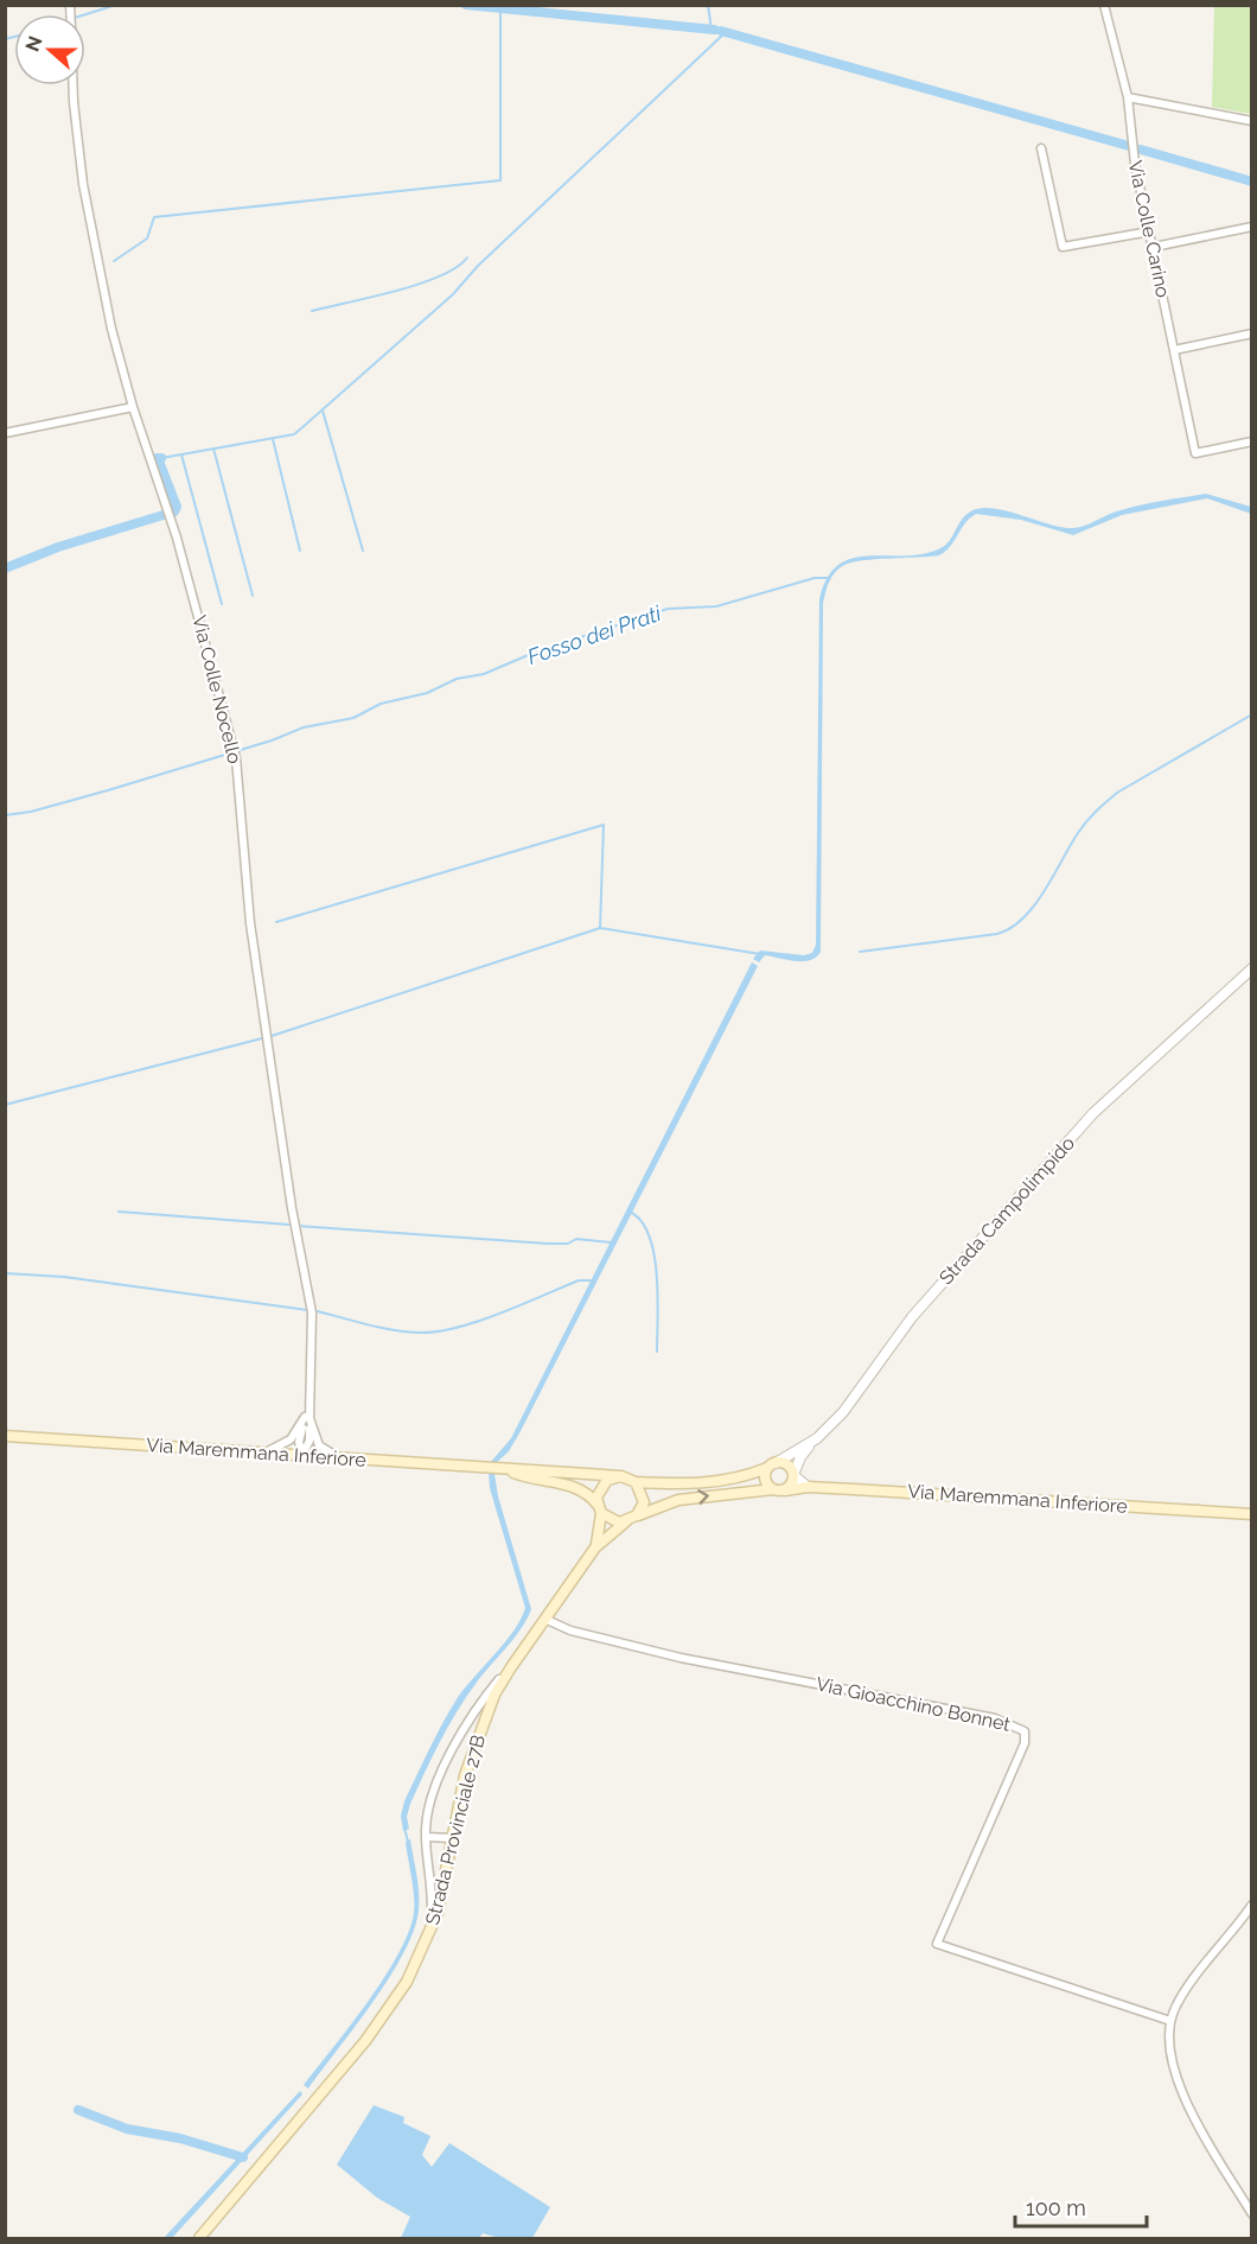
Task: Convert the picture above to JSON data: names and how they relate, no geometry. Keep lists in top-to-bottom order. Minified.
{"streets":{"main road":["Via Maremmana Inferiore","Strada Provinciale 27B"],"street":["Via Colle Carino","Via Colle Nocello","Strada Campolimpido","Via Gioacchino Bonnet"]},"crossings":[["Strada Campolimpido","Via Maremmana Inferiore"],["Via Gioacchino Bonnet","Strada Provinciale 27B"]],"water":["Fosso dei Prati"],"scale_bar":"100 m","north":"left"}
